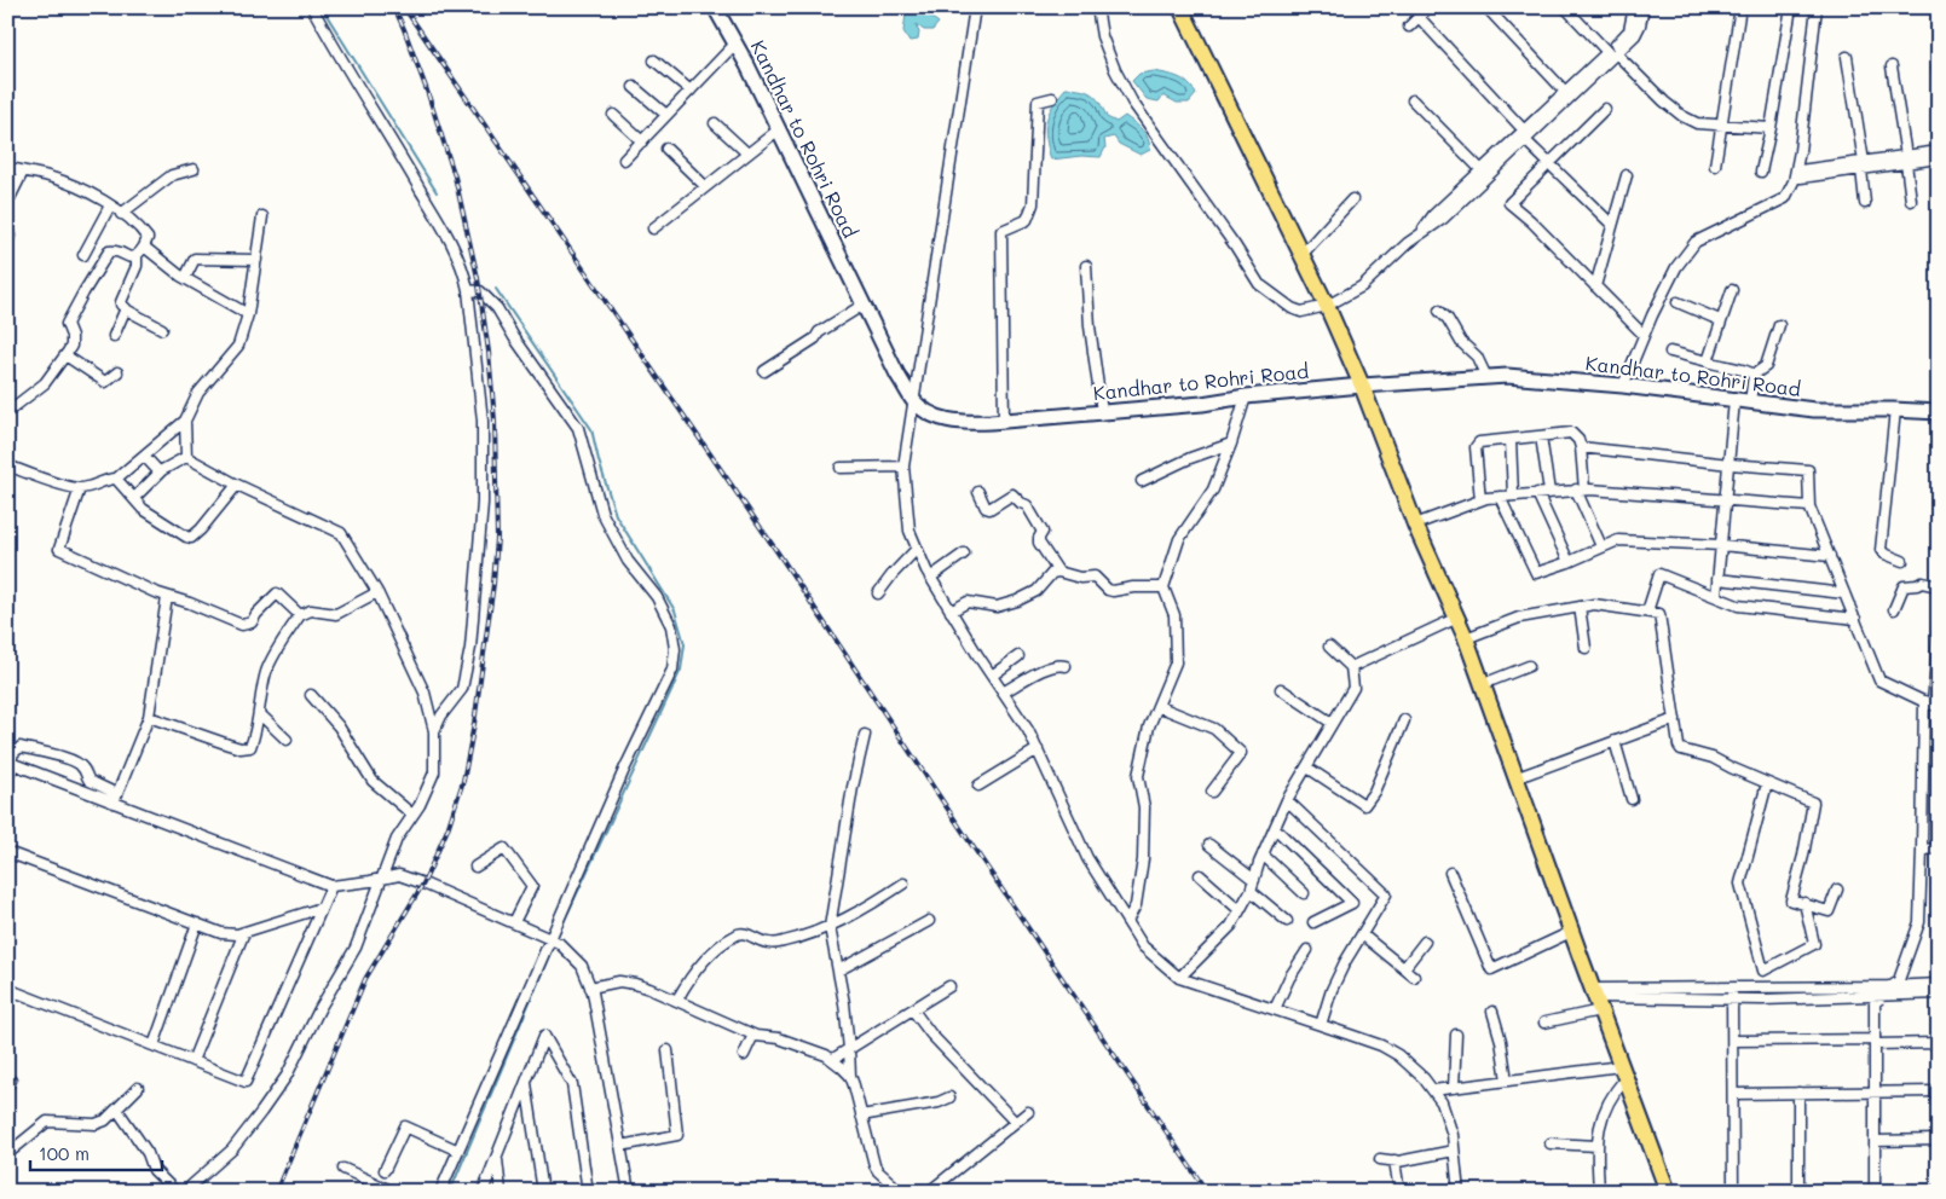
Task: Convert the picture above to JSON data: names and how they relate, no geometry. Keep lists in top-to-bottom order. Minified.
{"streets":{"street":["Kandhar to Rohri Road"]},"scale_bar":"100 m"}
